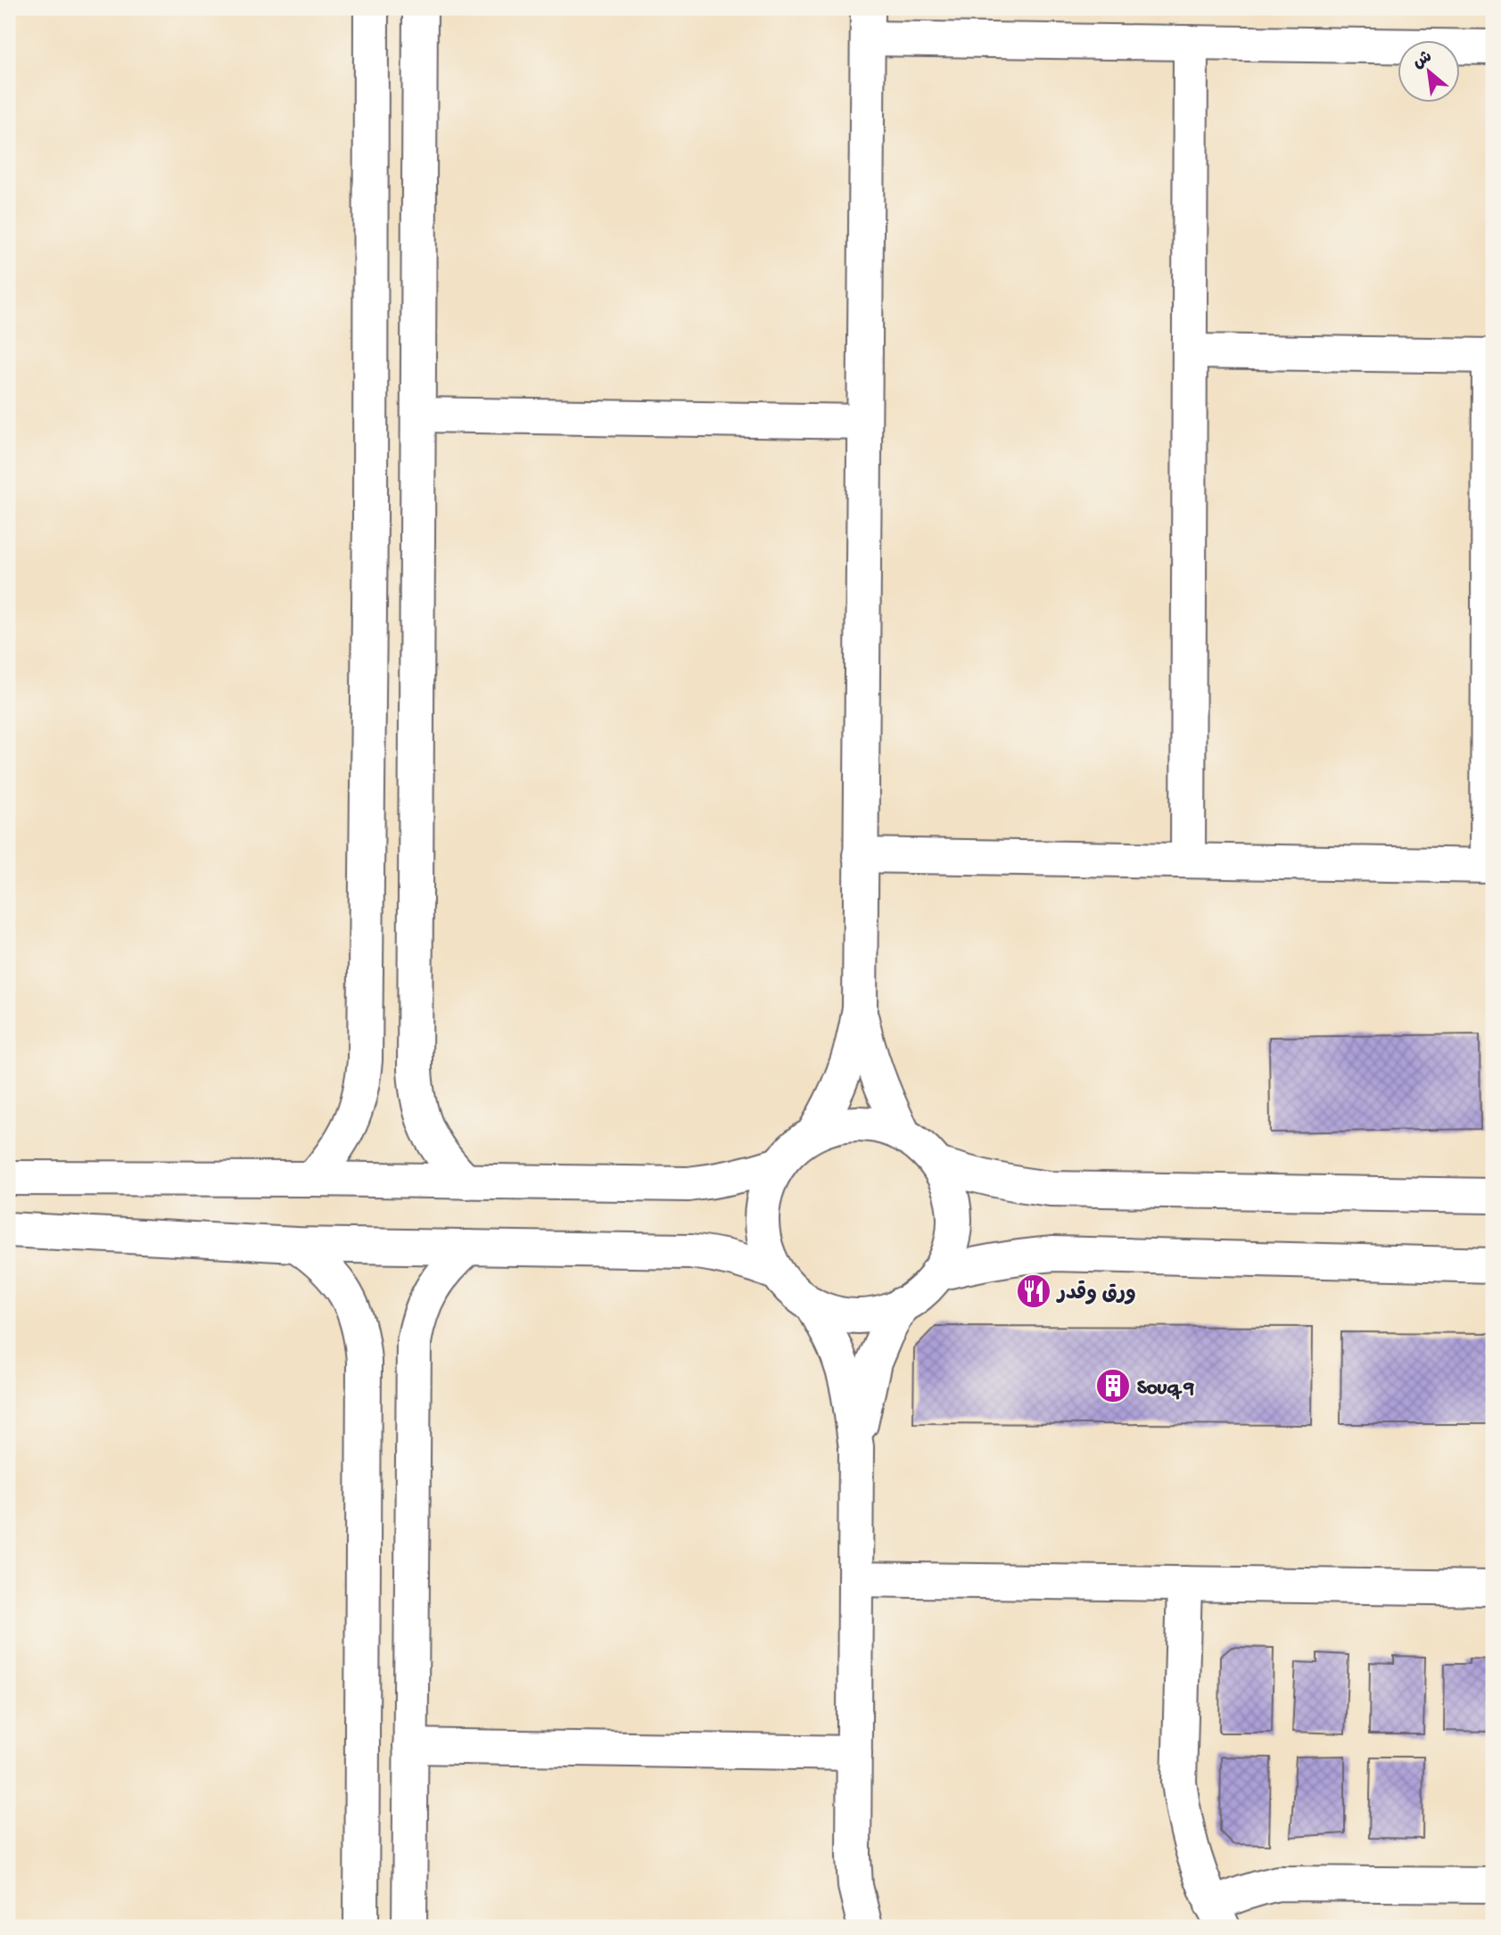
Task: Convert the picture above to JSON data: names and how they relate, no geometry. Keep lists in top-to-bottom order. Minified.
{"places":{"restaurant":["ورق وقدر"],"building":["Souq 9"]},"north":"top left"}
